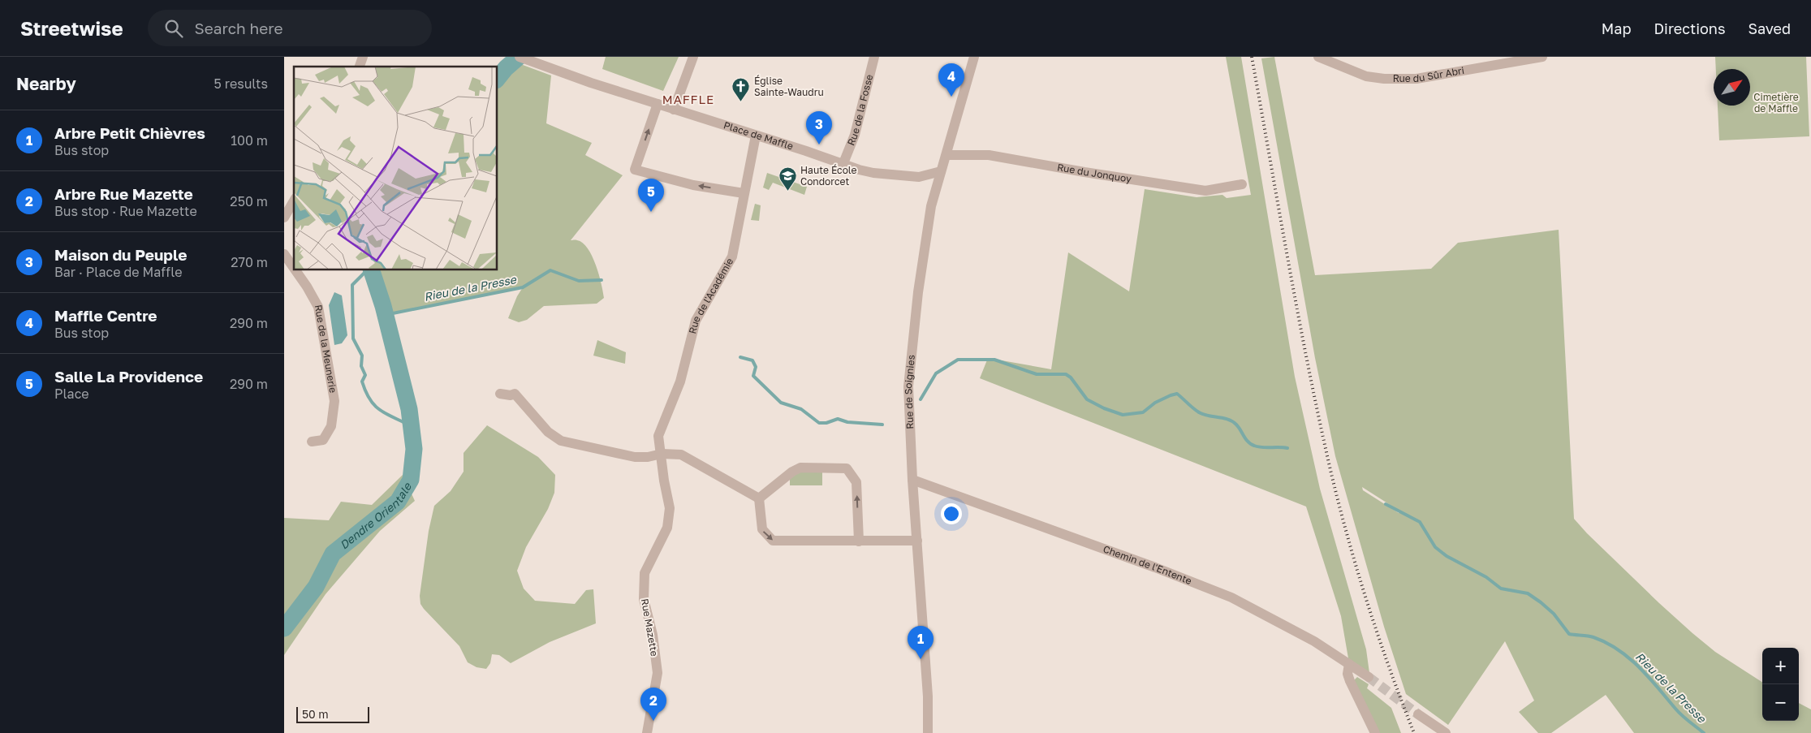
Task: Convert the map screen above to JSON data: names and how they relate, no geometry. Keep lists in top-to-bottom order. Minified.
{"streets":{"street":["Rue du Sûr Abri","Rue de la Fosse","Place de Maffle","Rue du Jonquoy","Rue de l'Académie","Rue de la Meunerie","Rue de Soignies","Chemin de l'Entente","Rue Mazette"]},"crossings":[["Rue de la Fosse","Place de Maffle"],["Place de Maffle","Rue de l'Académie"],["Rue du Jonquoy","Rue de Soignies"],["Rue de l'Académie","Rue Mazette"],["Rue de Soignies","Chemin de l'Entente"]],"districts":["MAFFLE"],"water":["Rieu de la Presse","Dendre Orientale"],"parks":["Cimetière de Maffle"],"places":{"church":["Église Sainte-Waudru"],"school or university":["Haute École Condorcet"]},"scale_bar":"50 m","north":"top right","page":{"header":"Streetwise","search":"Search here","nav":["Map","Directions","Saved"],"heading":["Nearby","5 results"],"pins":["4","3","5","1","2"],"list":[{"mark":"1","name":"Arbre Petit Chièvres","note":"Bus stop","value":"100 m"},{"mark":"2","name":"Arbre Rue Mazette","note":"Bus stop · Rue Mazette","value":"250 m"},{"mark":"3","name":"Maison du Peuple","note":"Bar · Place de Maffle","value":"270 m"},{"mark":"4","name":"Maffle Centre","note":"Bus stop","value":"290 m"},{"mark":"5","name":"Salle La Providence","note":"Place","value":"290 m"}],"map_buttons":["+","−"],"scale":"50 m"}}
